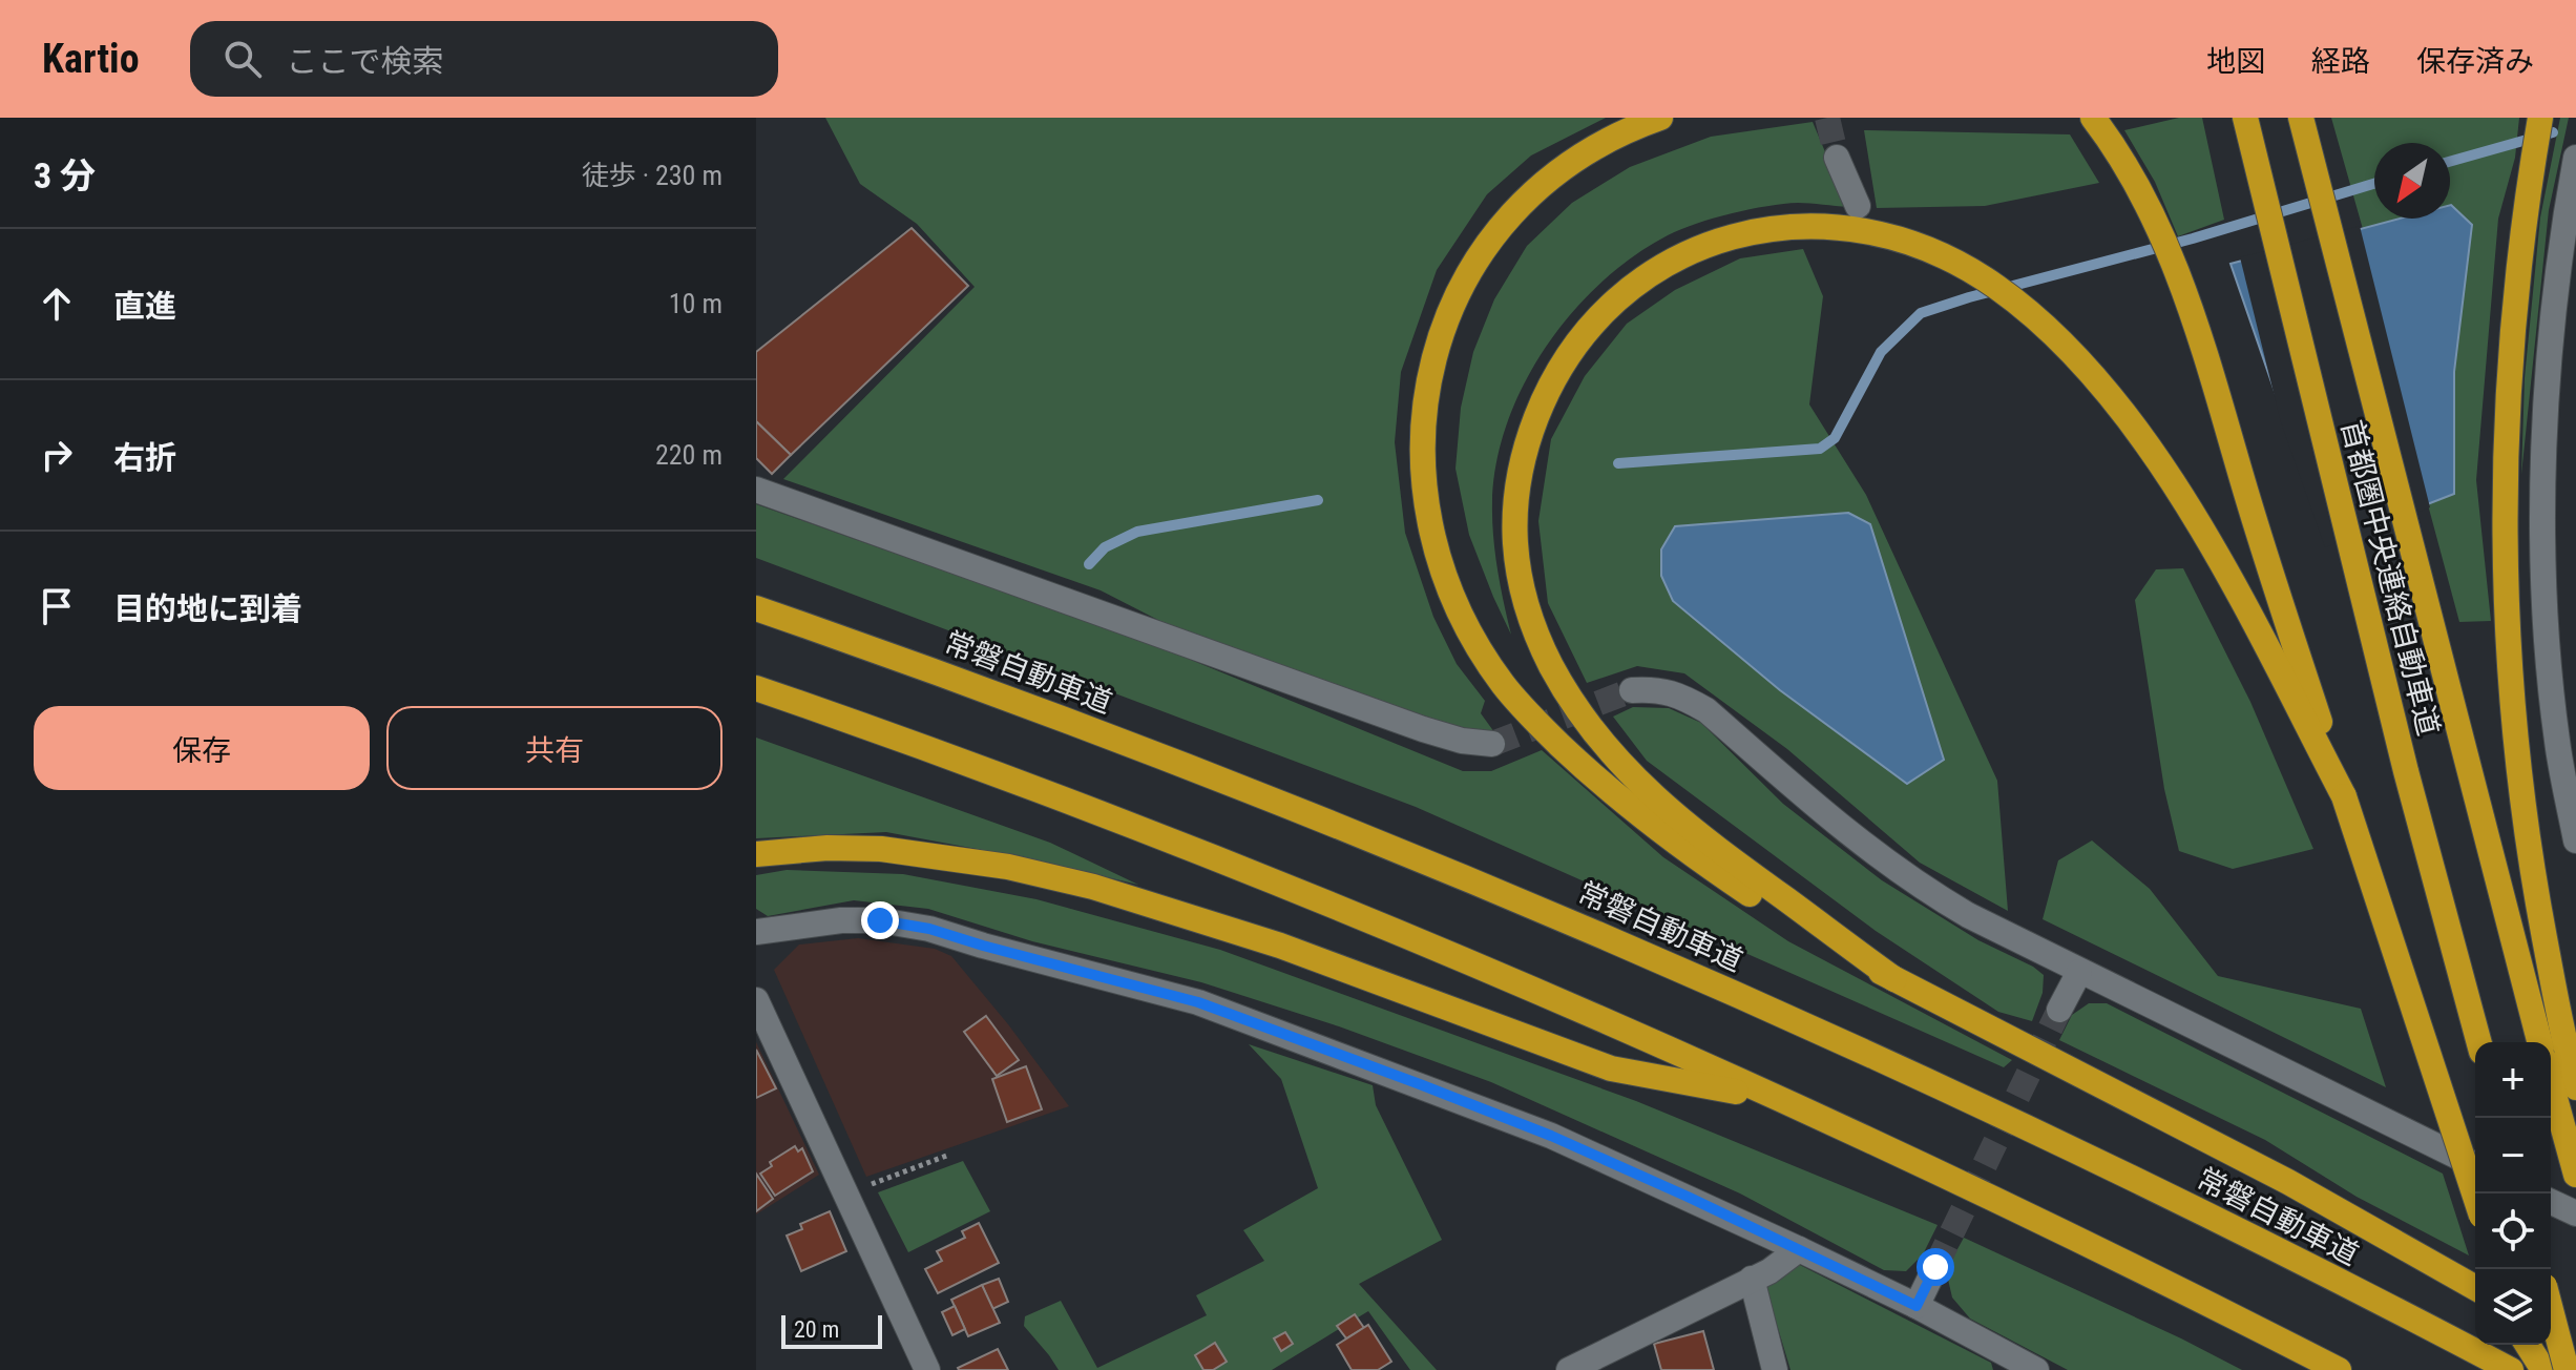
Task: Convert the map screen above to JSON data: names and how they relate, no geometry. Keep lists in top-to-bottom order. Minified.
{"streets":{"highway":["首都圏中央連絡自動車道","常磐自動車道"]},"scale_bar":"20 m","north":"bottom left","page":{"header":"Kartio","search":"ここで検索","nav":["地図","経路","保存済み"],"heading":["3 分","徒歩 · 230 m"],"list":[["直進","10 m"],["右折","220 m"],"目的地に到着"],"buttons":["保存","共有"],"map_buttons":["+","−"],"scale":"20 m"}}
